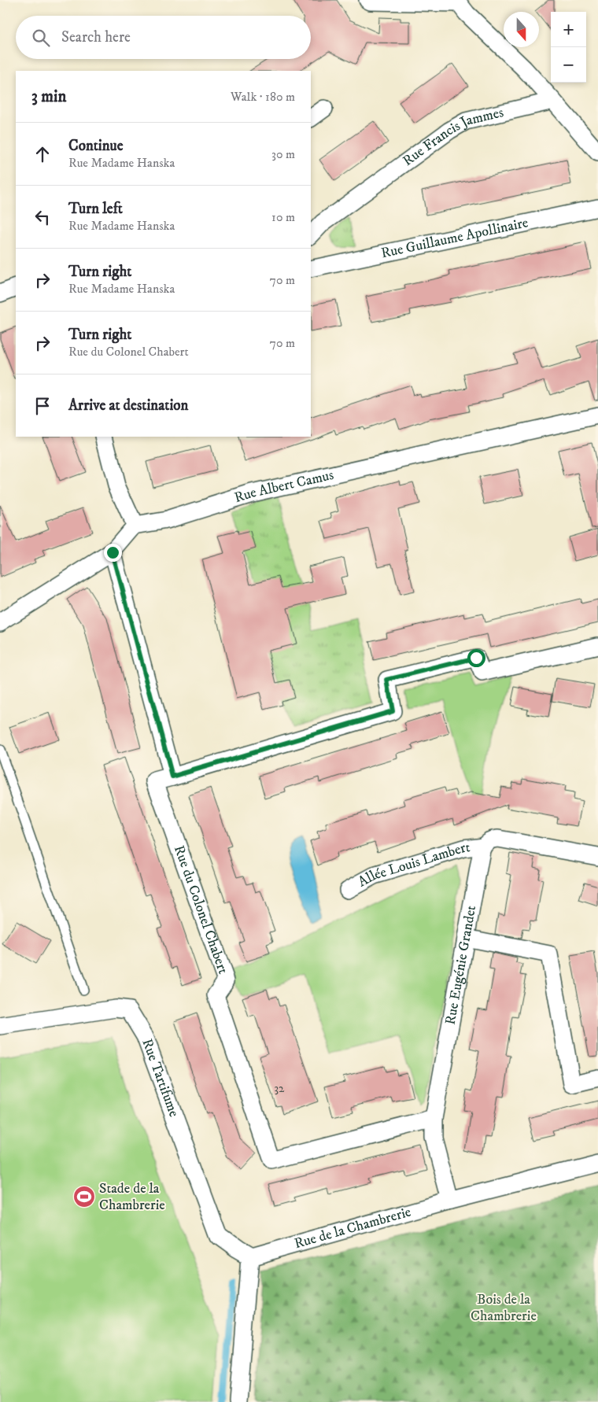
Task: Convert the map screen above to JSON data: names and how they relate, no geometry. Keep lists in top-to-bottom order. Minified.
{"streets":{"street":["Rue Francis Jammes","Rue Guillaume Apollinaire","Rue Albert Camus","Allée Louis Lambert","Rue du Colonel Chabert","Rue Eugénie Grandet","Rue Tartifume","Rue de la Chambrerie"]},"crossings":[["Allée Louis Lambert","Rue Eugénie Grandet"],["Rue du Colonel Chabert","Rue Eugénie Grandet"],["Rue Eugénie Grandet","Rue de la Chambrerie"],["Rue Tartifume","Rue de la Chambrerie"]],"parks":["Bois de la Chambrerie"],"places":{"sports":["Stade de la Chambrerie"]},"house_numbers":["32"],"north":"bottom","page":{"map_buttons":["+","−"],"search":"Search here","heading":["3 min","Walk · 180 m"],"list":[["Continue","Rue Madame Hanska","30 m"],["Turn left","Rue Madame Hanska","10 m"],["Turn right","Rue Madame Hanska","70 m"],["Turn right","Rue du Colonel Chabert","70 m"],"Arrive at destination"]}}
